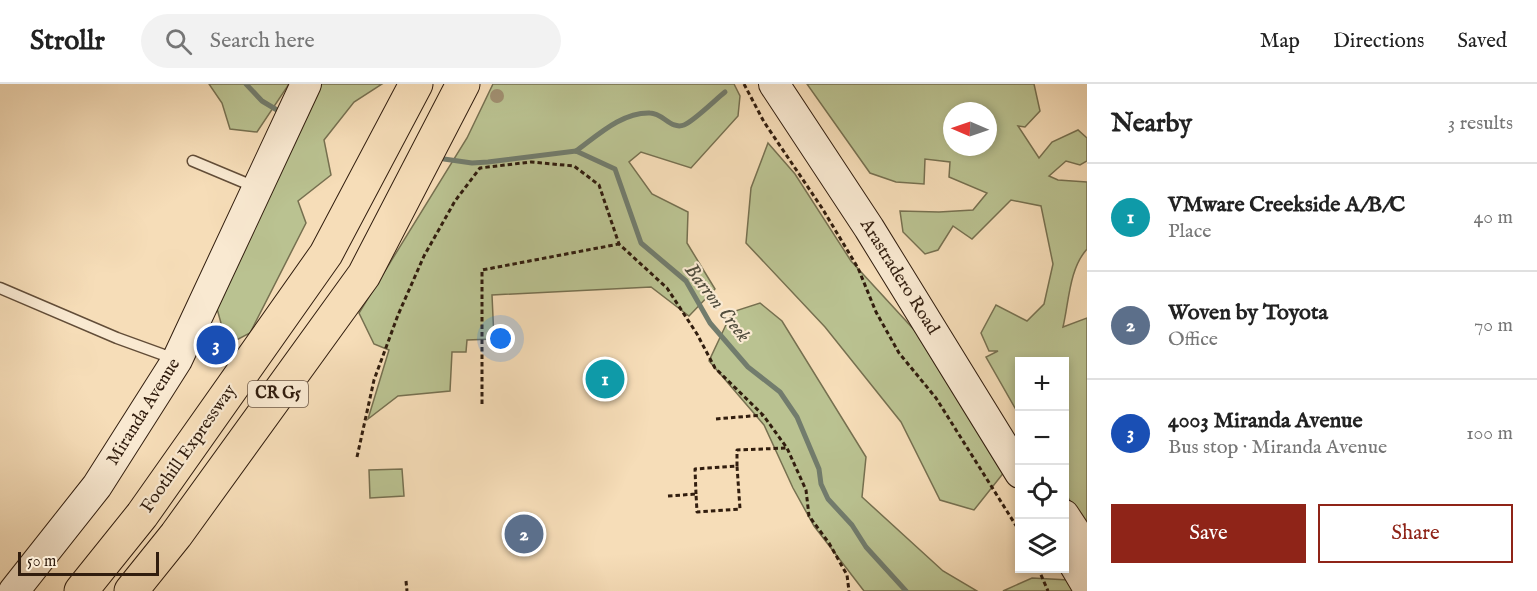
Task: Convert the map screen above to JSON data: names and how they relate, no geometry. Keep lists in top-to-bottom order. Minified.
{"streets":{"highway":["CR G5","Foothill Expressway"],"main road":["Arastradero Road","Miranda Avenue"]},"water":["Barron Creek"],"scale_bar":"50 m","north":"left","page":{"header":"Strollr","search":"Search here","nav":["Map","Directions","Saved"],"heading":["Nearby","3 results"],"list":[{"mark":"1","name":"VMware Creekside A/B/C","note":"Place","value":"40 m"},{"mark":"2","name":"Woven by Toyota","note":"Office","value":"70 m"},{"mark":"3","name":"4003 Miranda Avenue","note":"Bus stop · Miranda Avenue","value":"100 m"}],"pins":["3","1","2"],"map_buttons":["+","−"],"buttons":["Save","Share"],"scale":"50 m"}}
